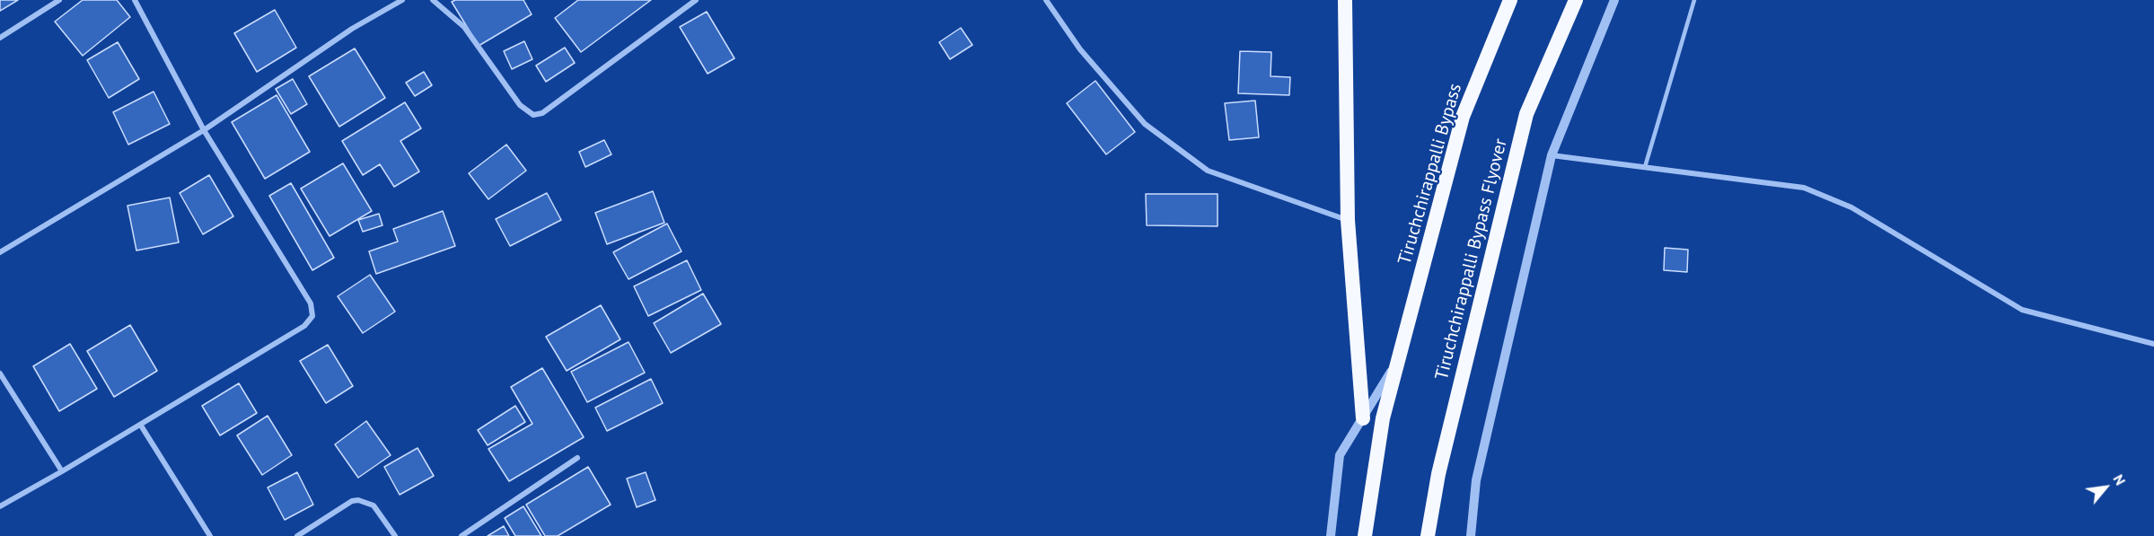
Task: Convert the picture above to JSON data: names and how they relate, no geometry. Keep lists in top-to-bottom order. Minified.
{"streets":{"highway":["Tiruchchirappalli Bypass","Tiruchchirappalli Bypass Flyover"]},"north":"top right"}
